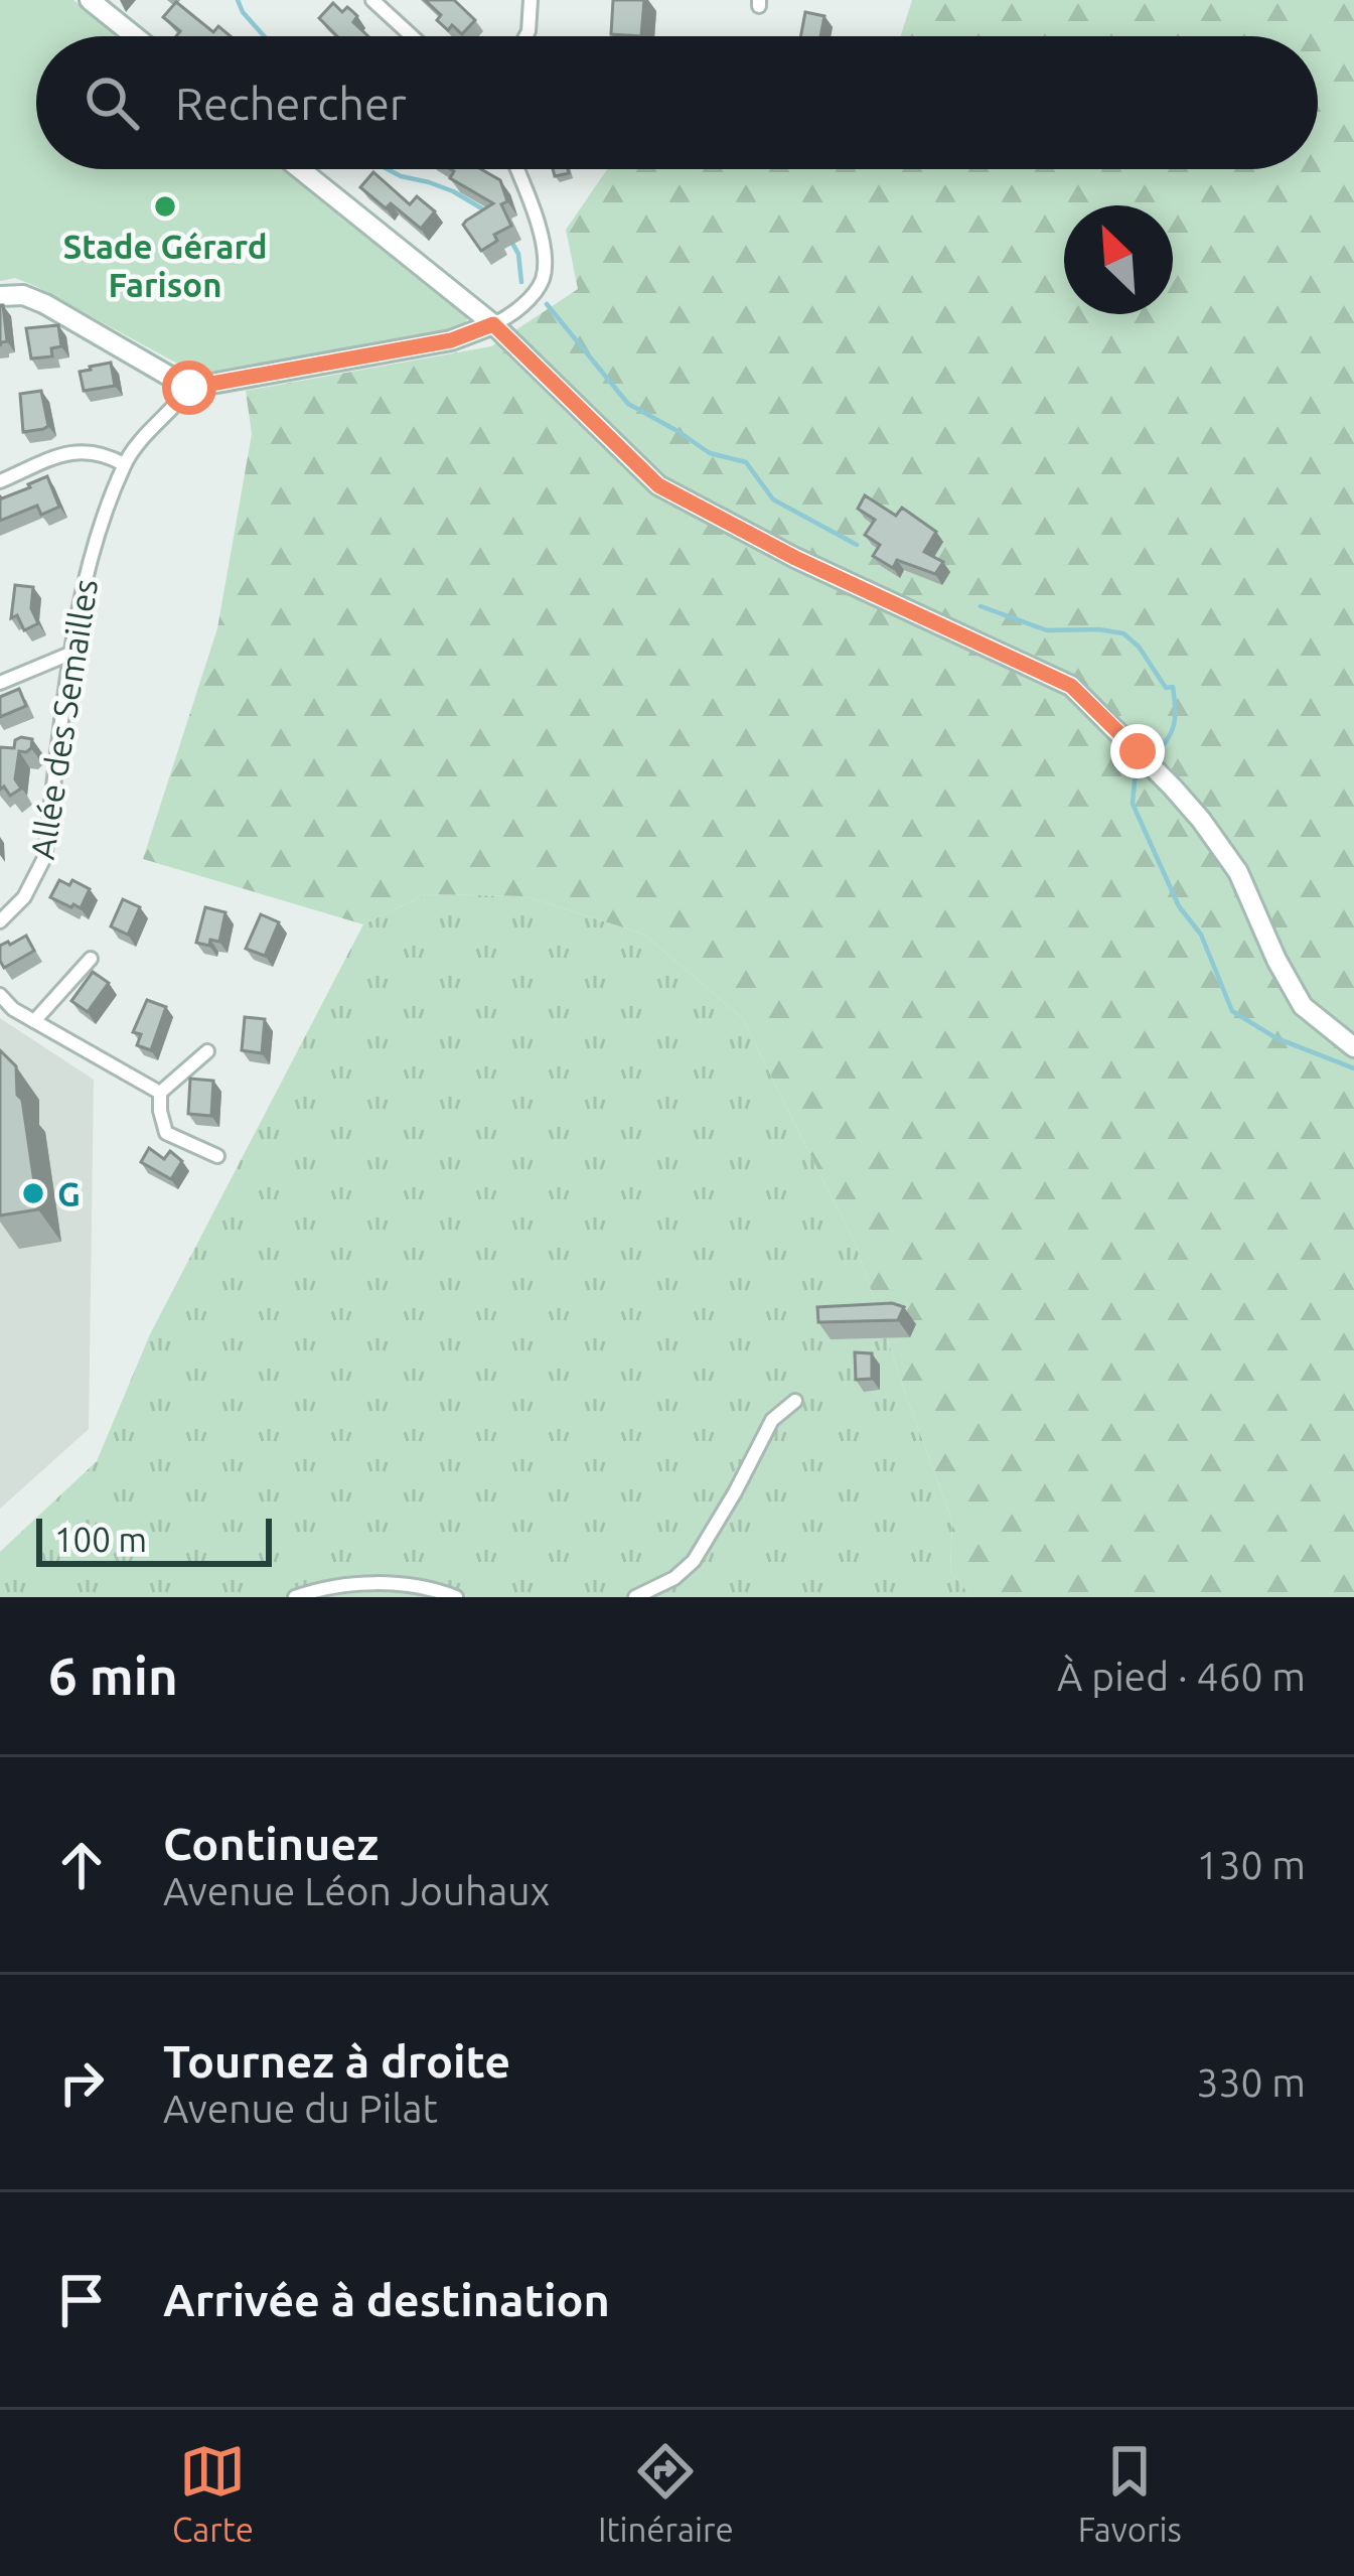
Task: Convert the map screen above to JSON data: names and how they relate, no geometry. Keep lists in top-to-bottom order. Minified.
{"streets":{"street":["Allée des Semailles"]},"places":["Stade Gérard Farison","G"],"scale_bar":"100 m","north":"top left","page":{"search":"Rechercher","scale":"100 m","heading":["6 min","À pied · 460 m"],"list":[["Continuez","Avenue Léon Jouhaux","130 m"],["Tournez à droite","Avenue du Pilat","330 m"],"Arrivée à destination"],"nav":["Carte","Itinéraire","Favoris"]}}
